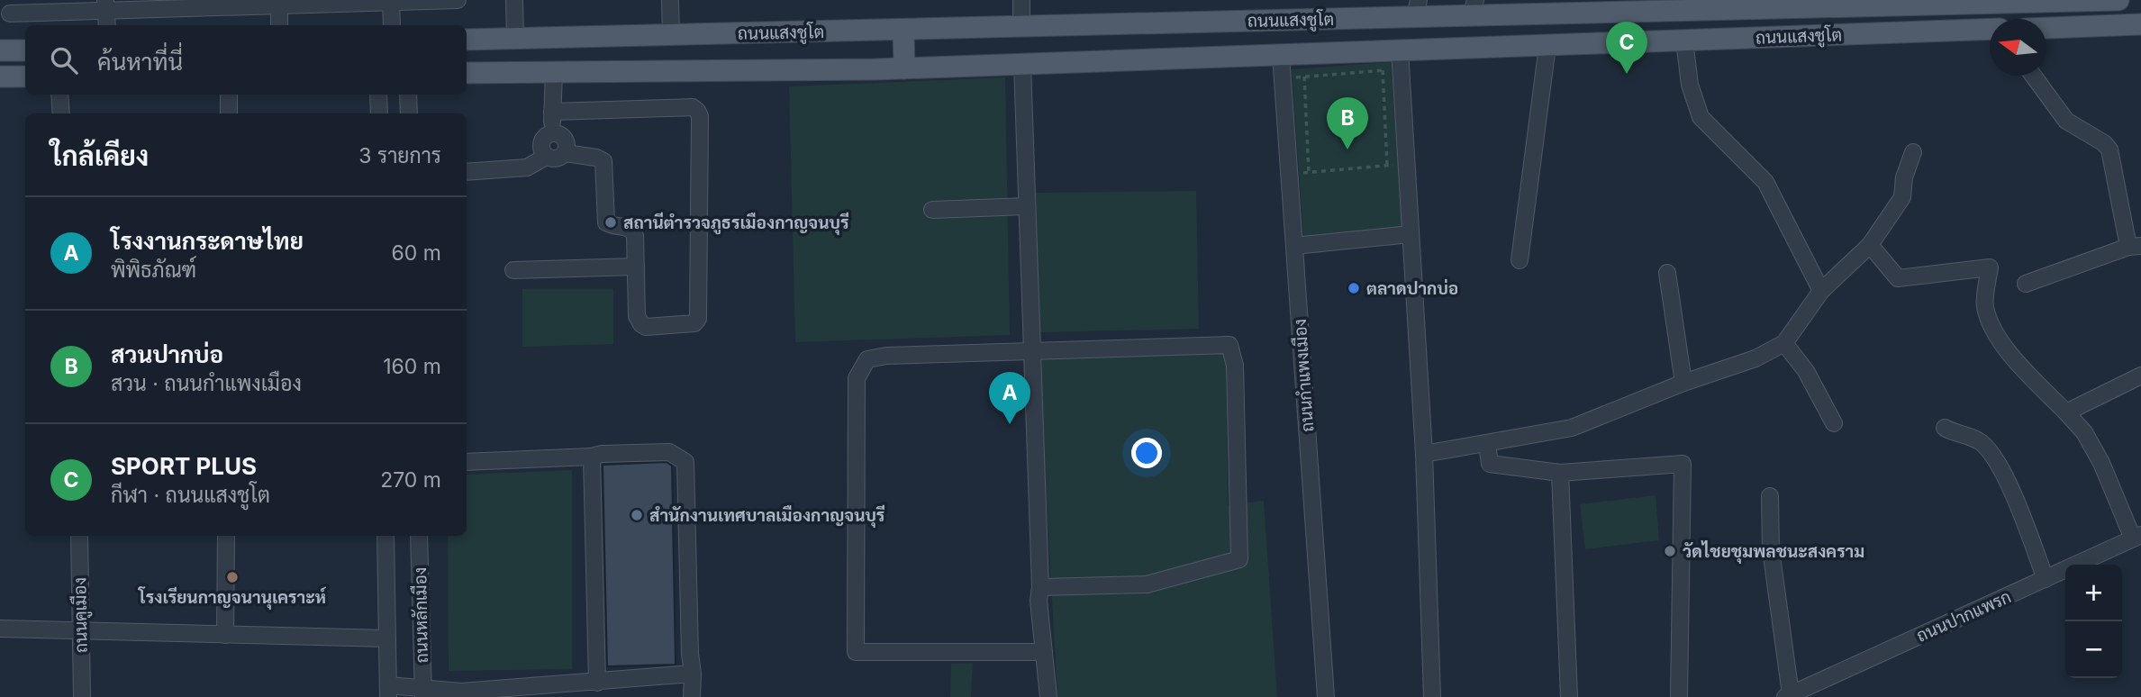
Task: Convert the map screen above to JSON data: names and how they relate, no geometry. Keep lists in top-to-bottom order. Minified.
{"streets":{"main road":["ถนนแสงชูโต"],"street":["ถนนกำแพงเมือง","ถนนคูเมือง","ถนนหลักเมือง","ถนนปากแพรก"]},"crossings":[["ถนนแสงชูโต","ถนนกำแพงเมือง"]],"places":["สถานีตำรวจภูธรเมืองกาญจนบุรี","ตลาดปากบ่อ","สำนักงานเทศบาลเมืองกาญจนบุรี","วัดไชยชุมพลชนะสงคราม","โรงเรียนกาญจนานุเคราะห์"],"north":"left","page":{"pins":["C","B","A"],"search":"ค้นหาที่นี่","heading":["ใกล้เคียง","3 รายการ"],"list":[{"mark":"A","name":"โรงงานกระดาษไทย","note":"พิพิธภัณฑ์","value":"60 m"},{"mark":"B","name":"สวนปากบ่อ","note":"สวน · ถนนกำแพงเมือง","value":"160 m"},{"mark":"C","name":"SPORT PLUS","note":"กีฬา · ถนนแสงชูโต","value":"270 m"}],"map_buttons":["+","−"]}}
